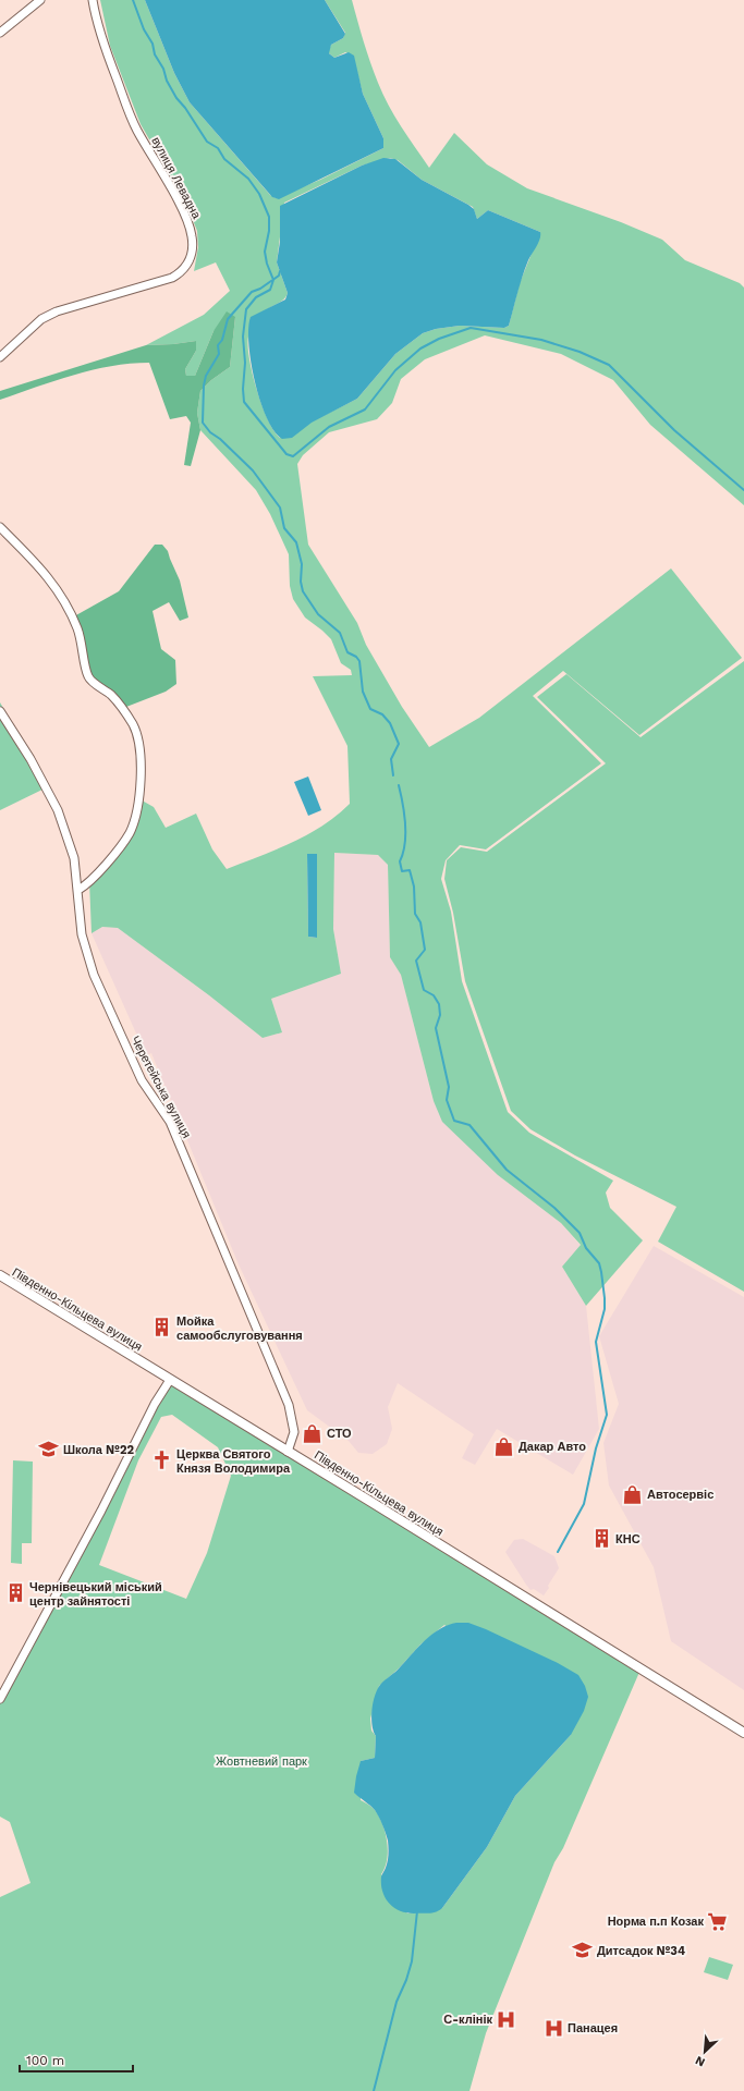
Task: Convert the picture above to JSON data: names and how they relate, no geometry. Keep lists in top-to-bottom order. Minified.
{"streets":{"main road":["Південно-Кільцева вулиця"],"street":["вулиця Левадна","Черетейська вулиця"]},"crossings":[["Черетейська вулиця","Південно-Кільцева вулиця"]],"parks":["Жовтневий парк"],"places":{"building":["Мойка самообслуговування","КНС","Чернівецький міський центр зайнятості"],"shop":["СТО","Дакар Авто","Автосервіс"],"school or university":["Школа №22","Дитсадок №34"],"church":["Церква Святого Князя Володимира"],"supermarket":["Норма п.п Козак"],"hospital":["С-клінік","Панацея"]},"scale_bar":"100 m","north":"bottom left"}
